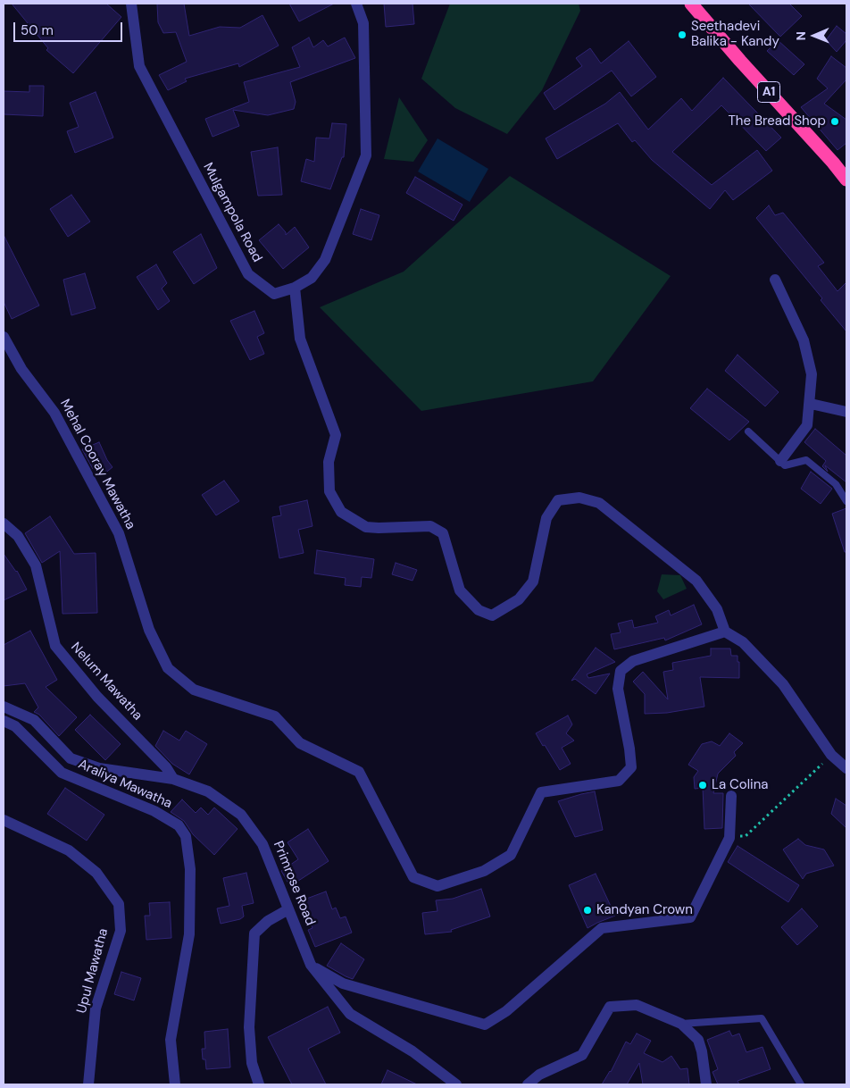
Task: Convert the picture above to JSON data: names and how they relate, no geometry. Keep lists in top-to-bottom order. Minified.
{"streets":{"highway":["A1"],"street":["Mulgampola Road","Mehal Cooray Mawatha","Nelum Mawatha","Araliya Mawatha","Primrose Road","Upul Mawatha"]},"crossings":[["Nelum Mawatha","Primrose Road"]],"places":["Seethadevi Balika - Kandy","The Bread Shop","La Colina","Kandyan Crown"],"scale_bar":"50 m","north":"left"}
